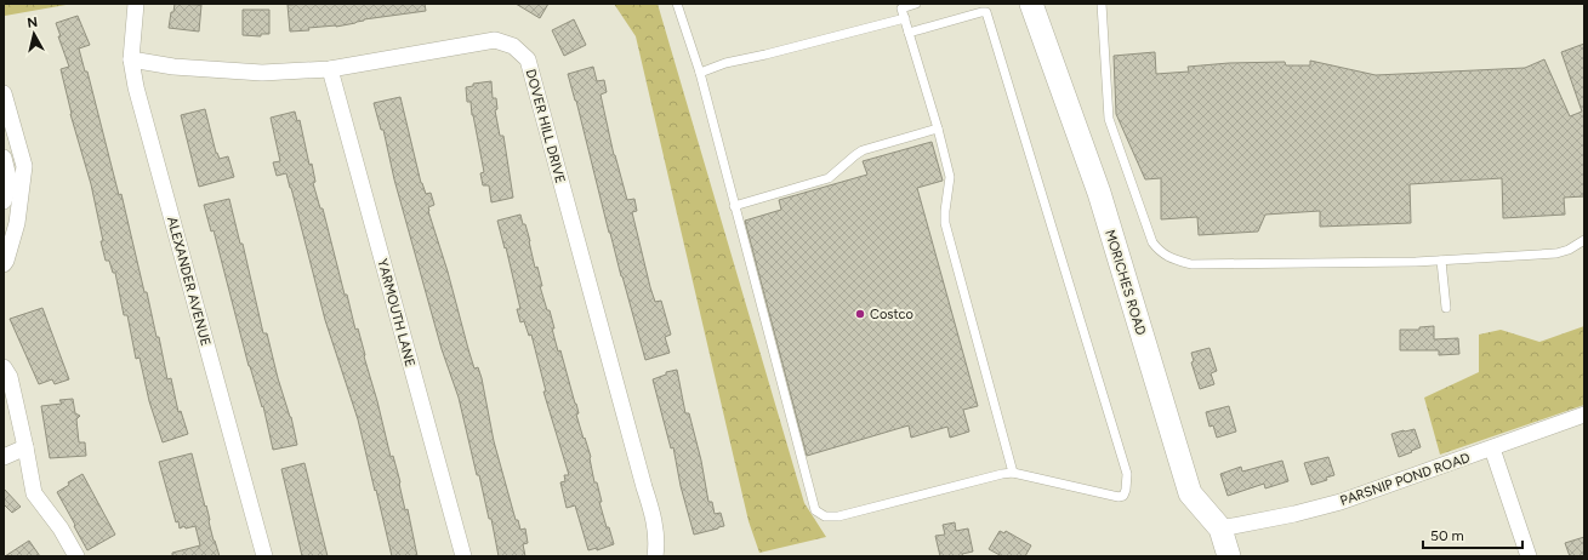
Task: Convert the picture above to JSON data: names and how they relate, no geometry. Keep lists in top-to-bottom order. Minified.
{"streets":{"street":["DOVER HILL DRIVE","ALEXANDER AVENUE","MORICHES ROAD","YARMOUTH LANE","PARSNIP POND ROAD"]},"crossings":[["DOVER HILL DRIVE","ALEXANDER AVENUE"],["DOVER HILL DRIVE","YARMOUTH LANE"],["MORICHES ROAD","PARSNIP POND ROAD"]],"places":["Costco"],"scale_bar":"50 m","north":"top"}
